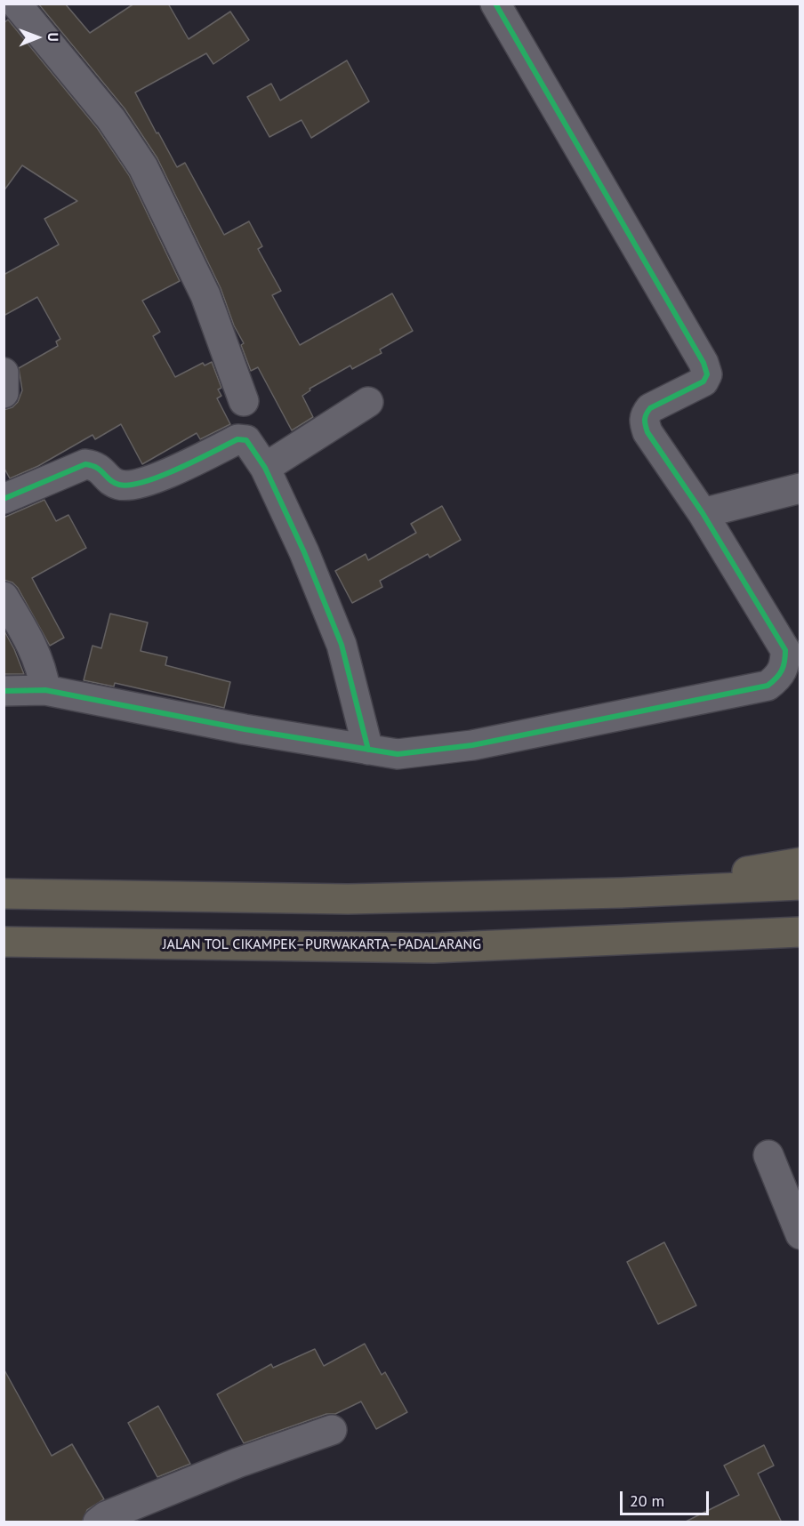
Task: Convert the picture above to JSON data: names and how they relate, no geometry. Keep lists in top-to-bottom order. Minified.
{"streets":{"highway":["JALAN TOL CIKAMPEK–PURWAKARTA–PADALARANG"]},"scale_bar":"20 m","north":"right"}
